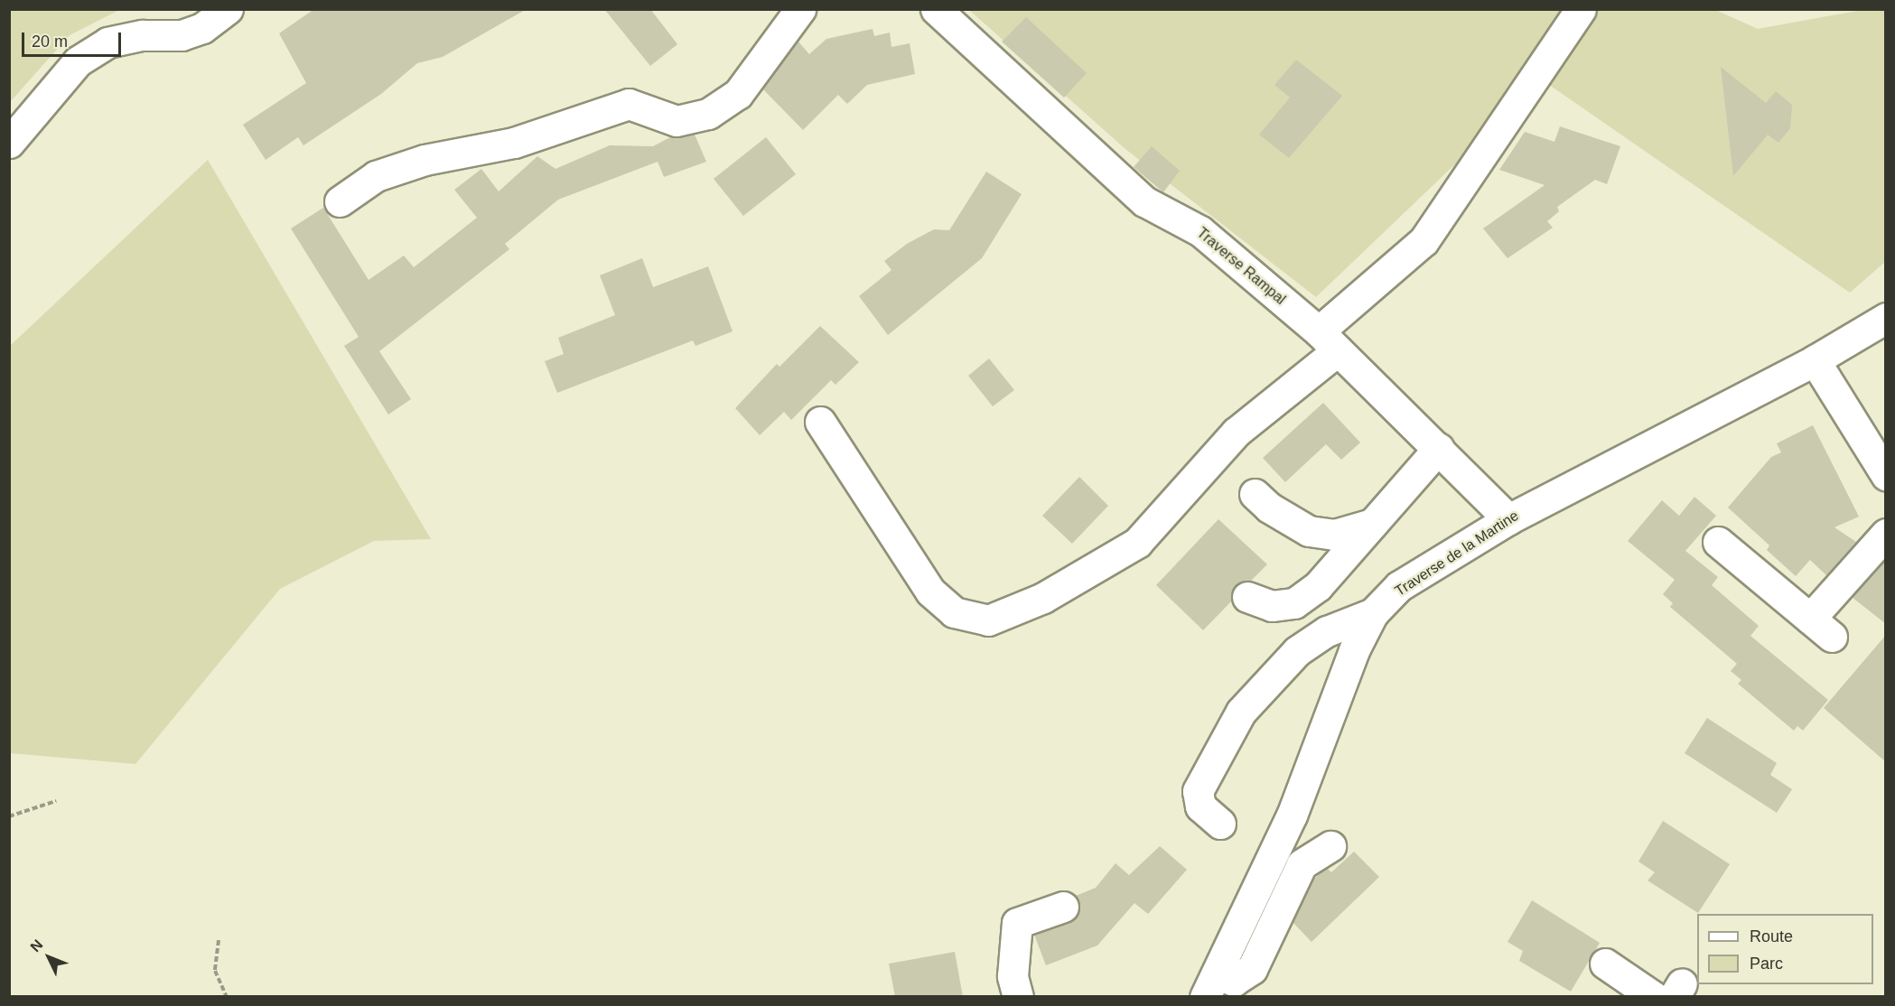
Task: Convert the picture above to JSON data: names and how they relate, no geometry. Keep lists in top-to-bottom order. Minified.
{"streets":{"street":["Traverse Rampal","Traverse de la Martine"]},"crossings":[["Traverse Rampal","Traverse de la Martine"]],"legend":["Route","Parc"],"scale_bar":"20 m","north":"top left"}
